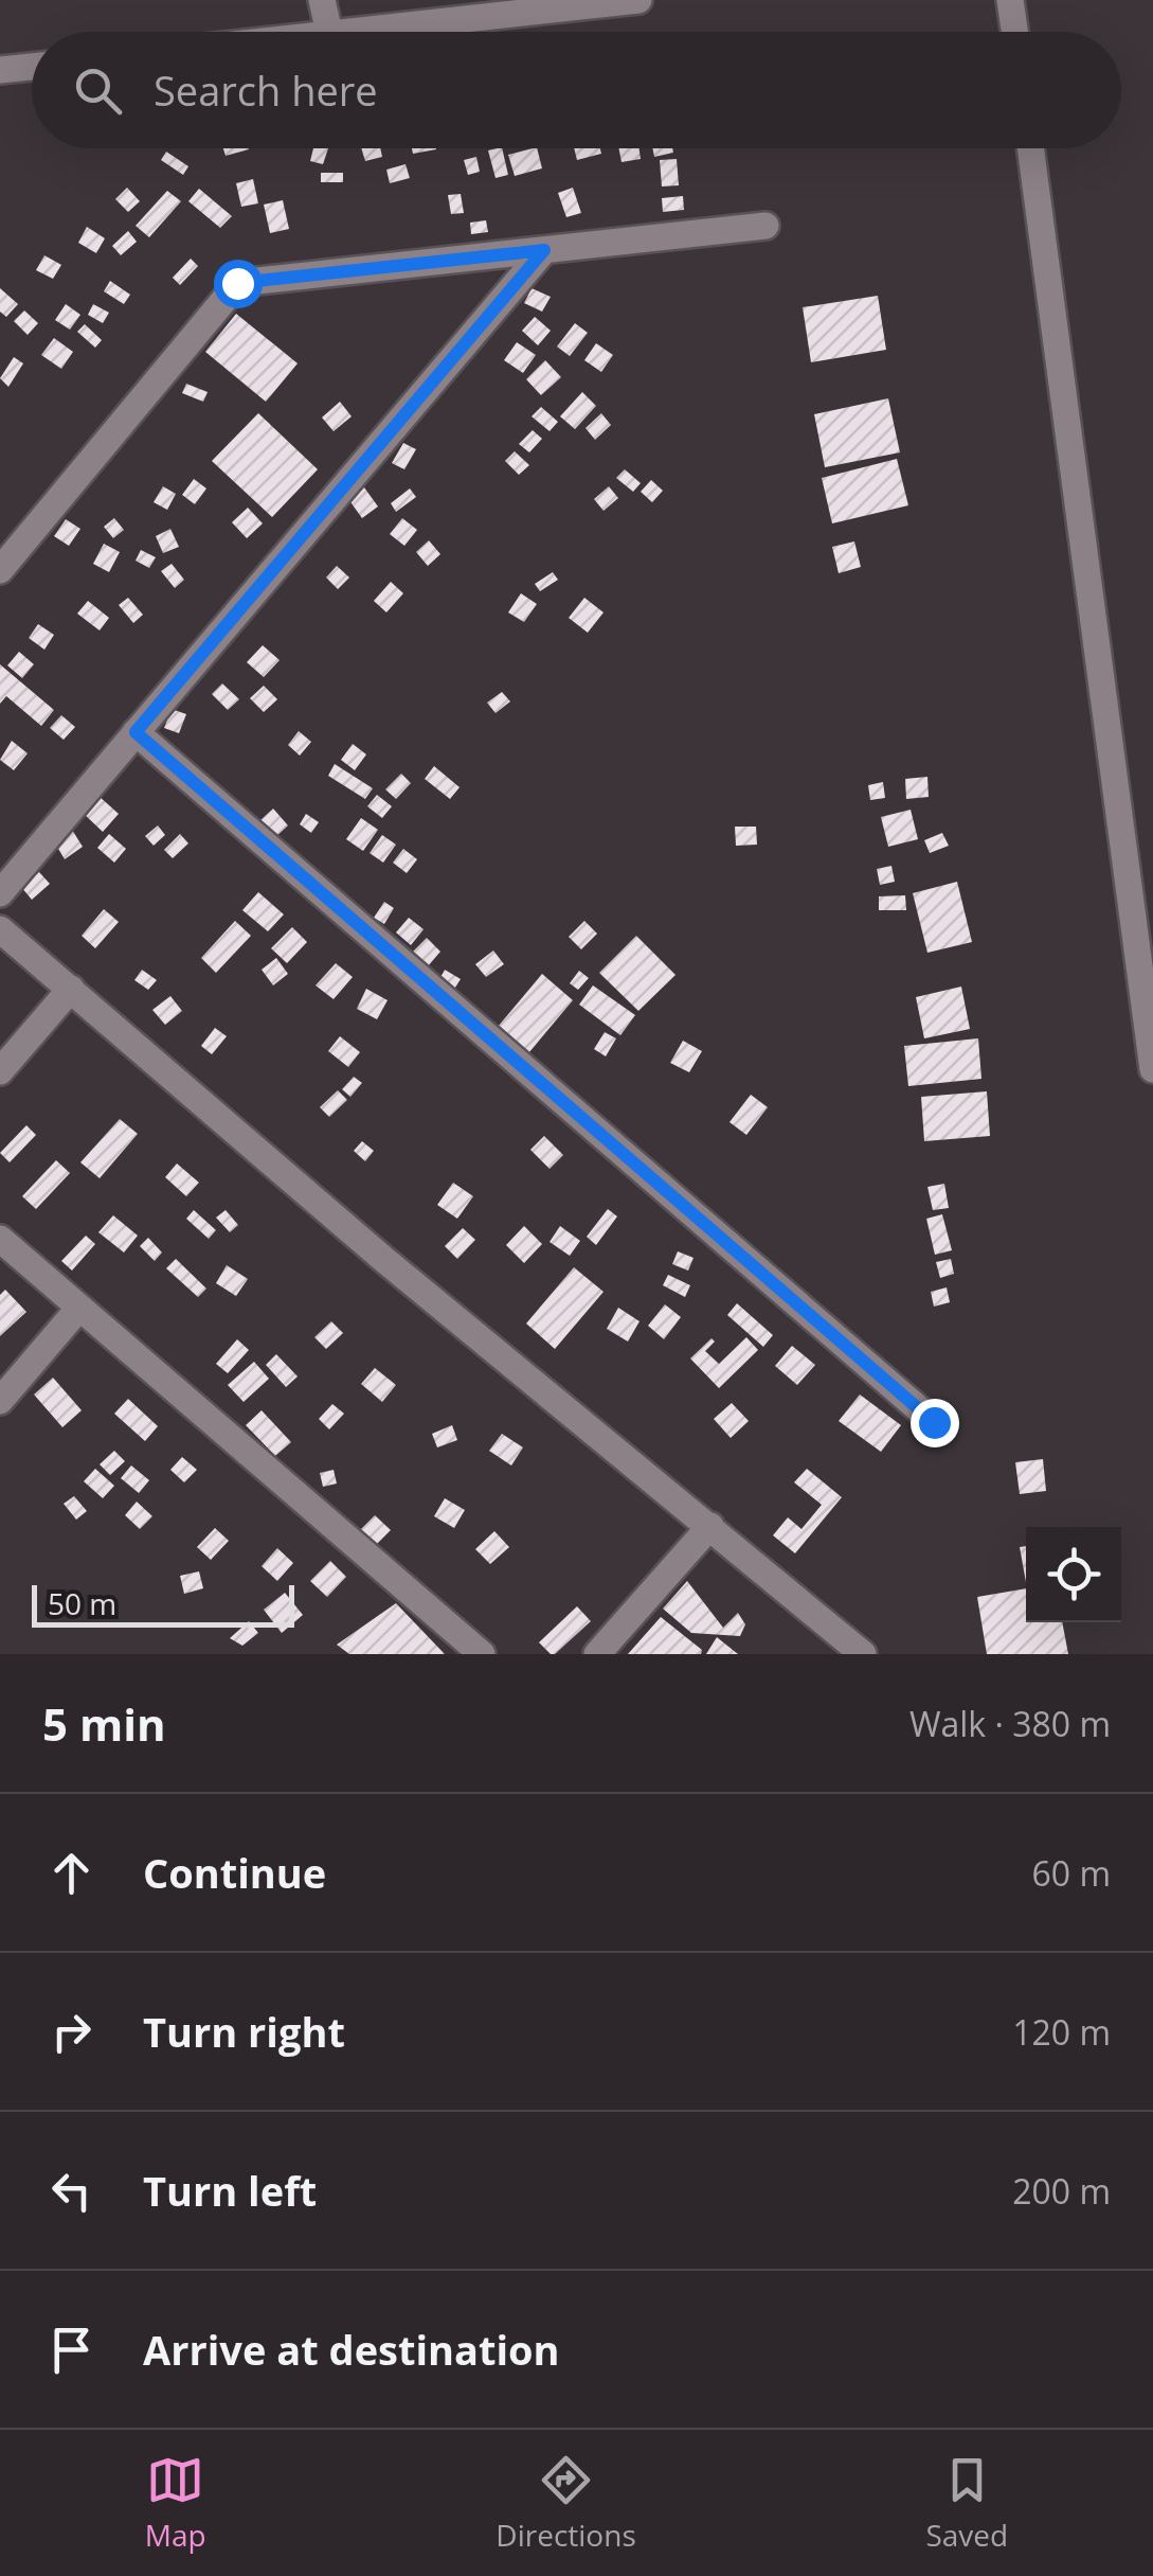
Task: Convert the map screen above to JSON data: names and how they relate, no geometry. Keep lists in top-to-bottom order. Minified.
{"scale_bar":"50 m","page":{"search":"Search here","scale":"50 m","heading":["5 min","Walk · 380 m"],"list":[["Continue","60 m"],["Turn right","120 m"],["Turn left","200 m"],"Arrive at destination"],"nav":["Map","Directions","Saved"]}}
